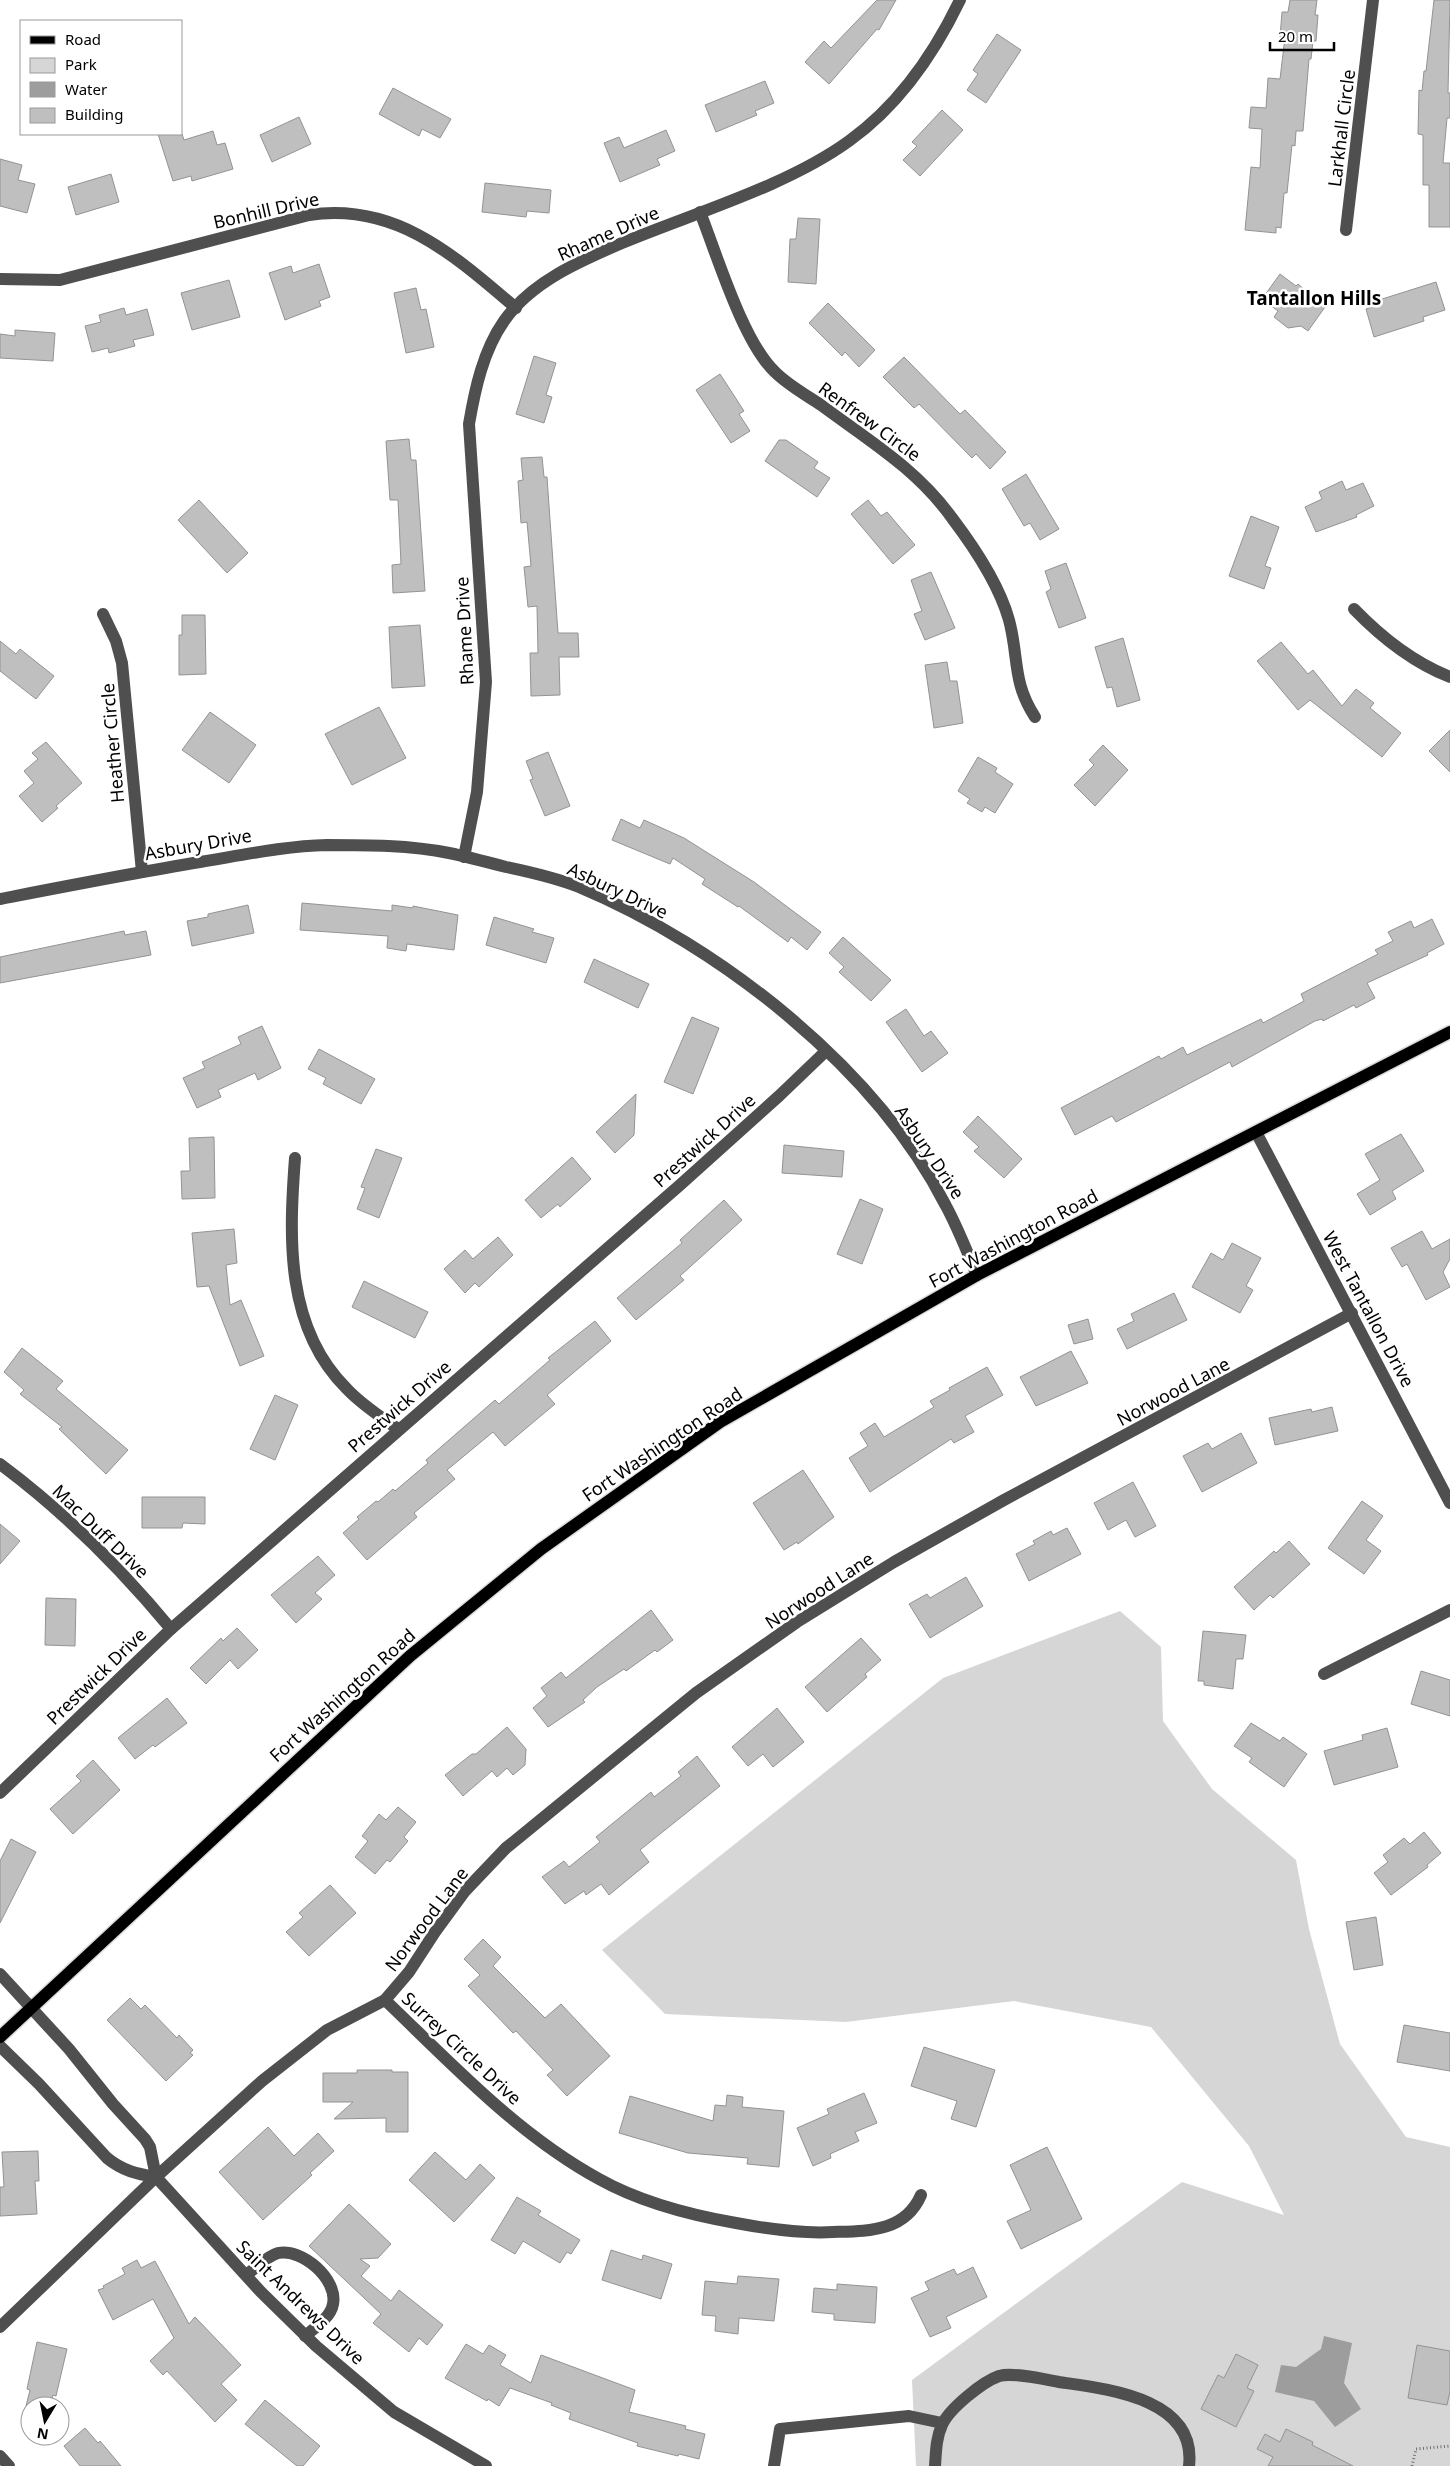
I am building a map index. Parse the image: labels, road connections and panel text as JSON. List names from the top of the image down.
{
  "streets": {
    "main road": ["Fort Washington Road"],
    "street": [
      "Larkhall Circle",
      "Bonhill Drive",
      "Rhame Drive",
      "Renfrew Circle",
      "Heather Circle",
      "Asbury Drive",
      "Prestwick Drive",
      "West Tantallon Drive",
      "Norwood Lane",
      "Mac Duff Drive",
      "Surrey Circle Drive",
      "Saint Andrews Drive"
    ]
  },
  "crossings": [
    ["Bonhill Drive", "Rhame Drive"],
    ["Rhame Drive", "Renfrew Circle"],
    ["Rhame Drive", "Asbury Drive"],
    ["Heather Circle", "Asbury Drive"],
    ["Asbury Drive", "Prestwick Drive"],
    ["Asbury Drive", "Fort Washington Road"],
    ["Prestwick Drive", "Mac Duff Drive"],
    ["Fort Washington Road", "West Tantallon Drive"],
    ["West Tantallon Drive", "Norwood Lane"],
    ["Norwood Lane", "Surrey Circle Drive"],
    ["Surrey Circle Drive", "Saint Andrews Drive"]
  ],
  "districts": ["Tantallon Hills"],
  "legend": [
    "Road",
    "Park",
    "Water",
    "Building"
  ],
  "scale_bar": "20 m",
  "north": "bottom"
}
